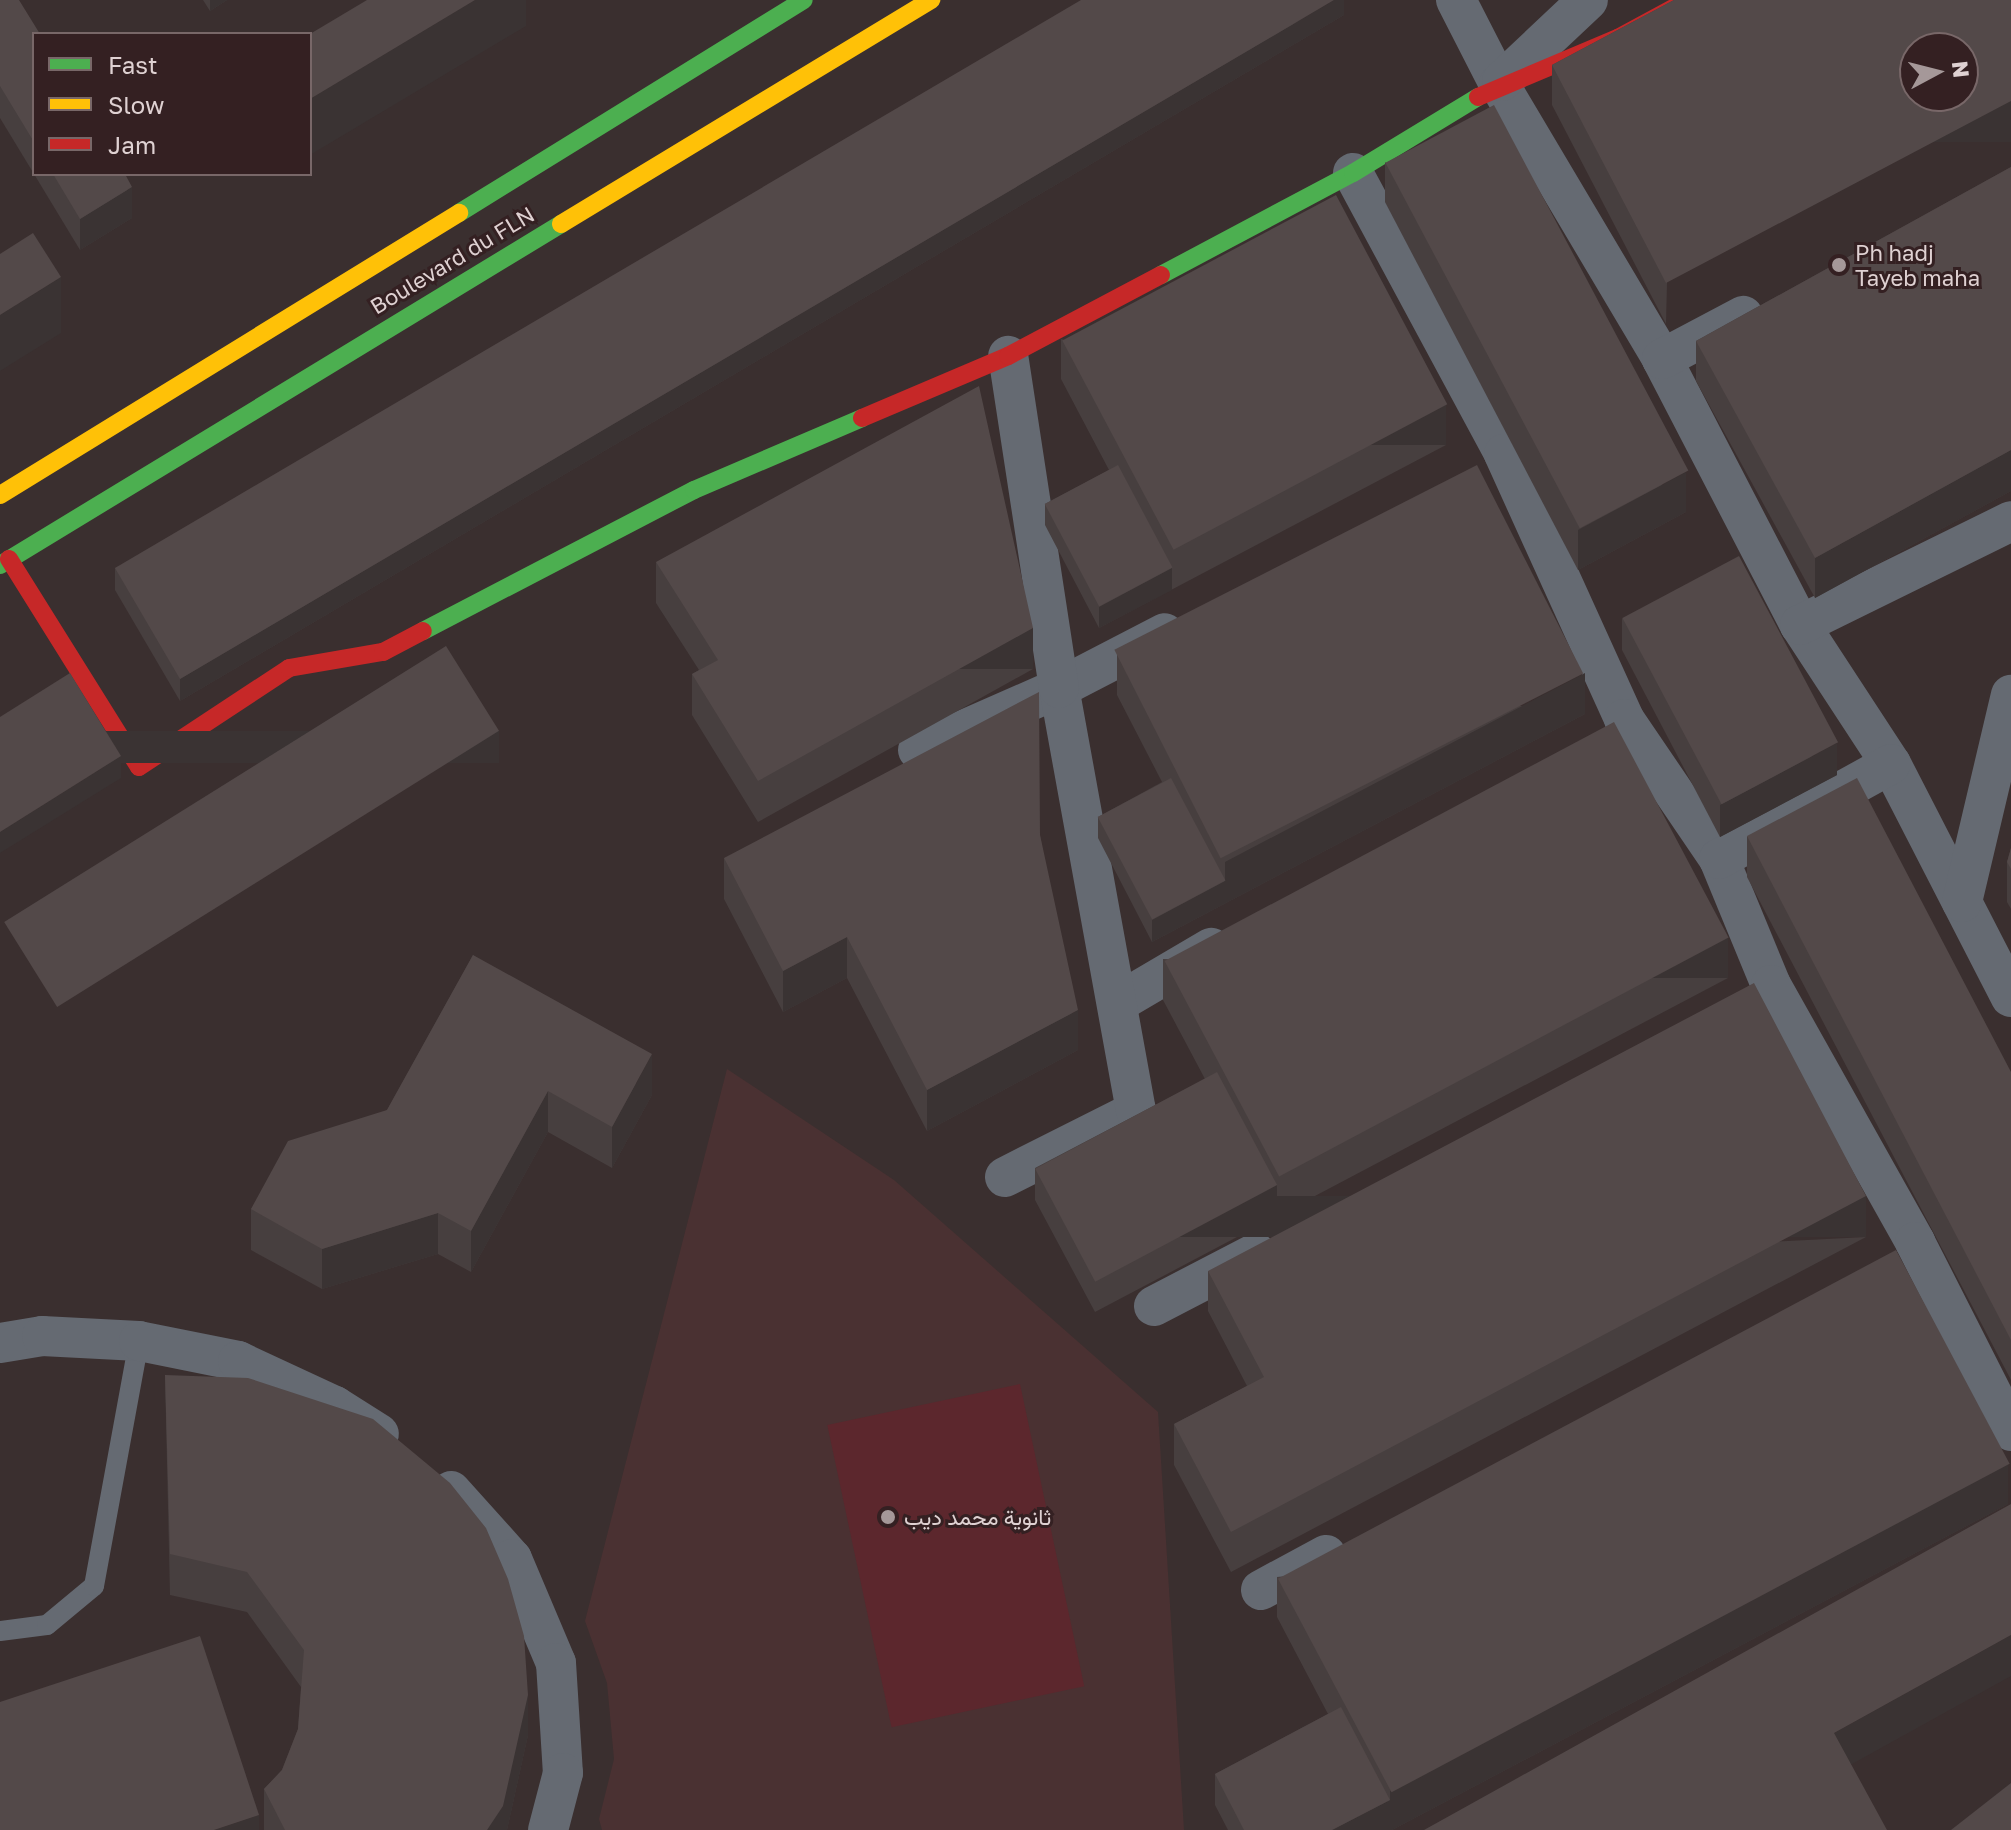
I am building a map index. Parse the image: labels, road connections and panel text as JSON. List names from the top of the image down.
{
  "streets": {
    "main road": ["Boulevard du FLN"]
  },
  "places": ["Ph hadj Tayeb maha", "ثانوية محمد ديب"],
  "legend": ["Fast", "Slow", "Jam"],
  "north": "right"
}
